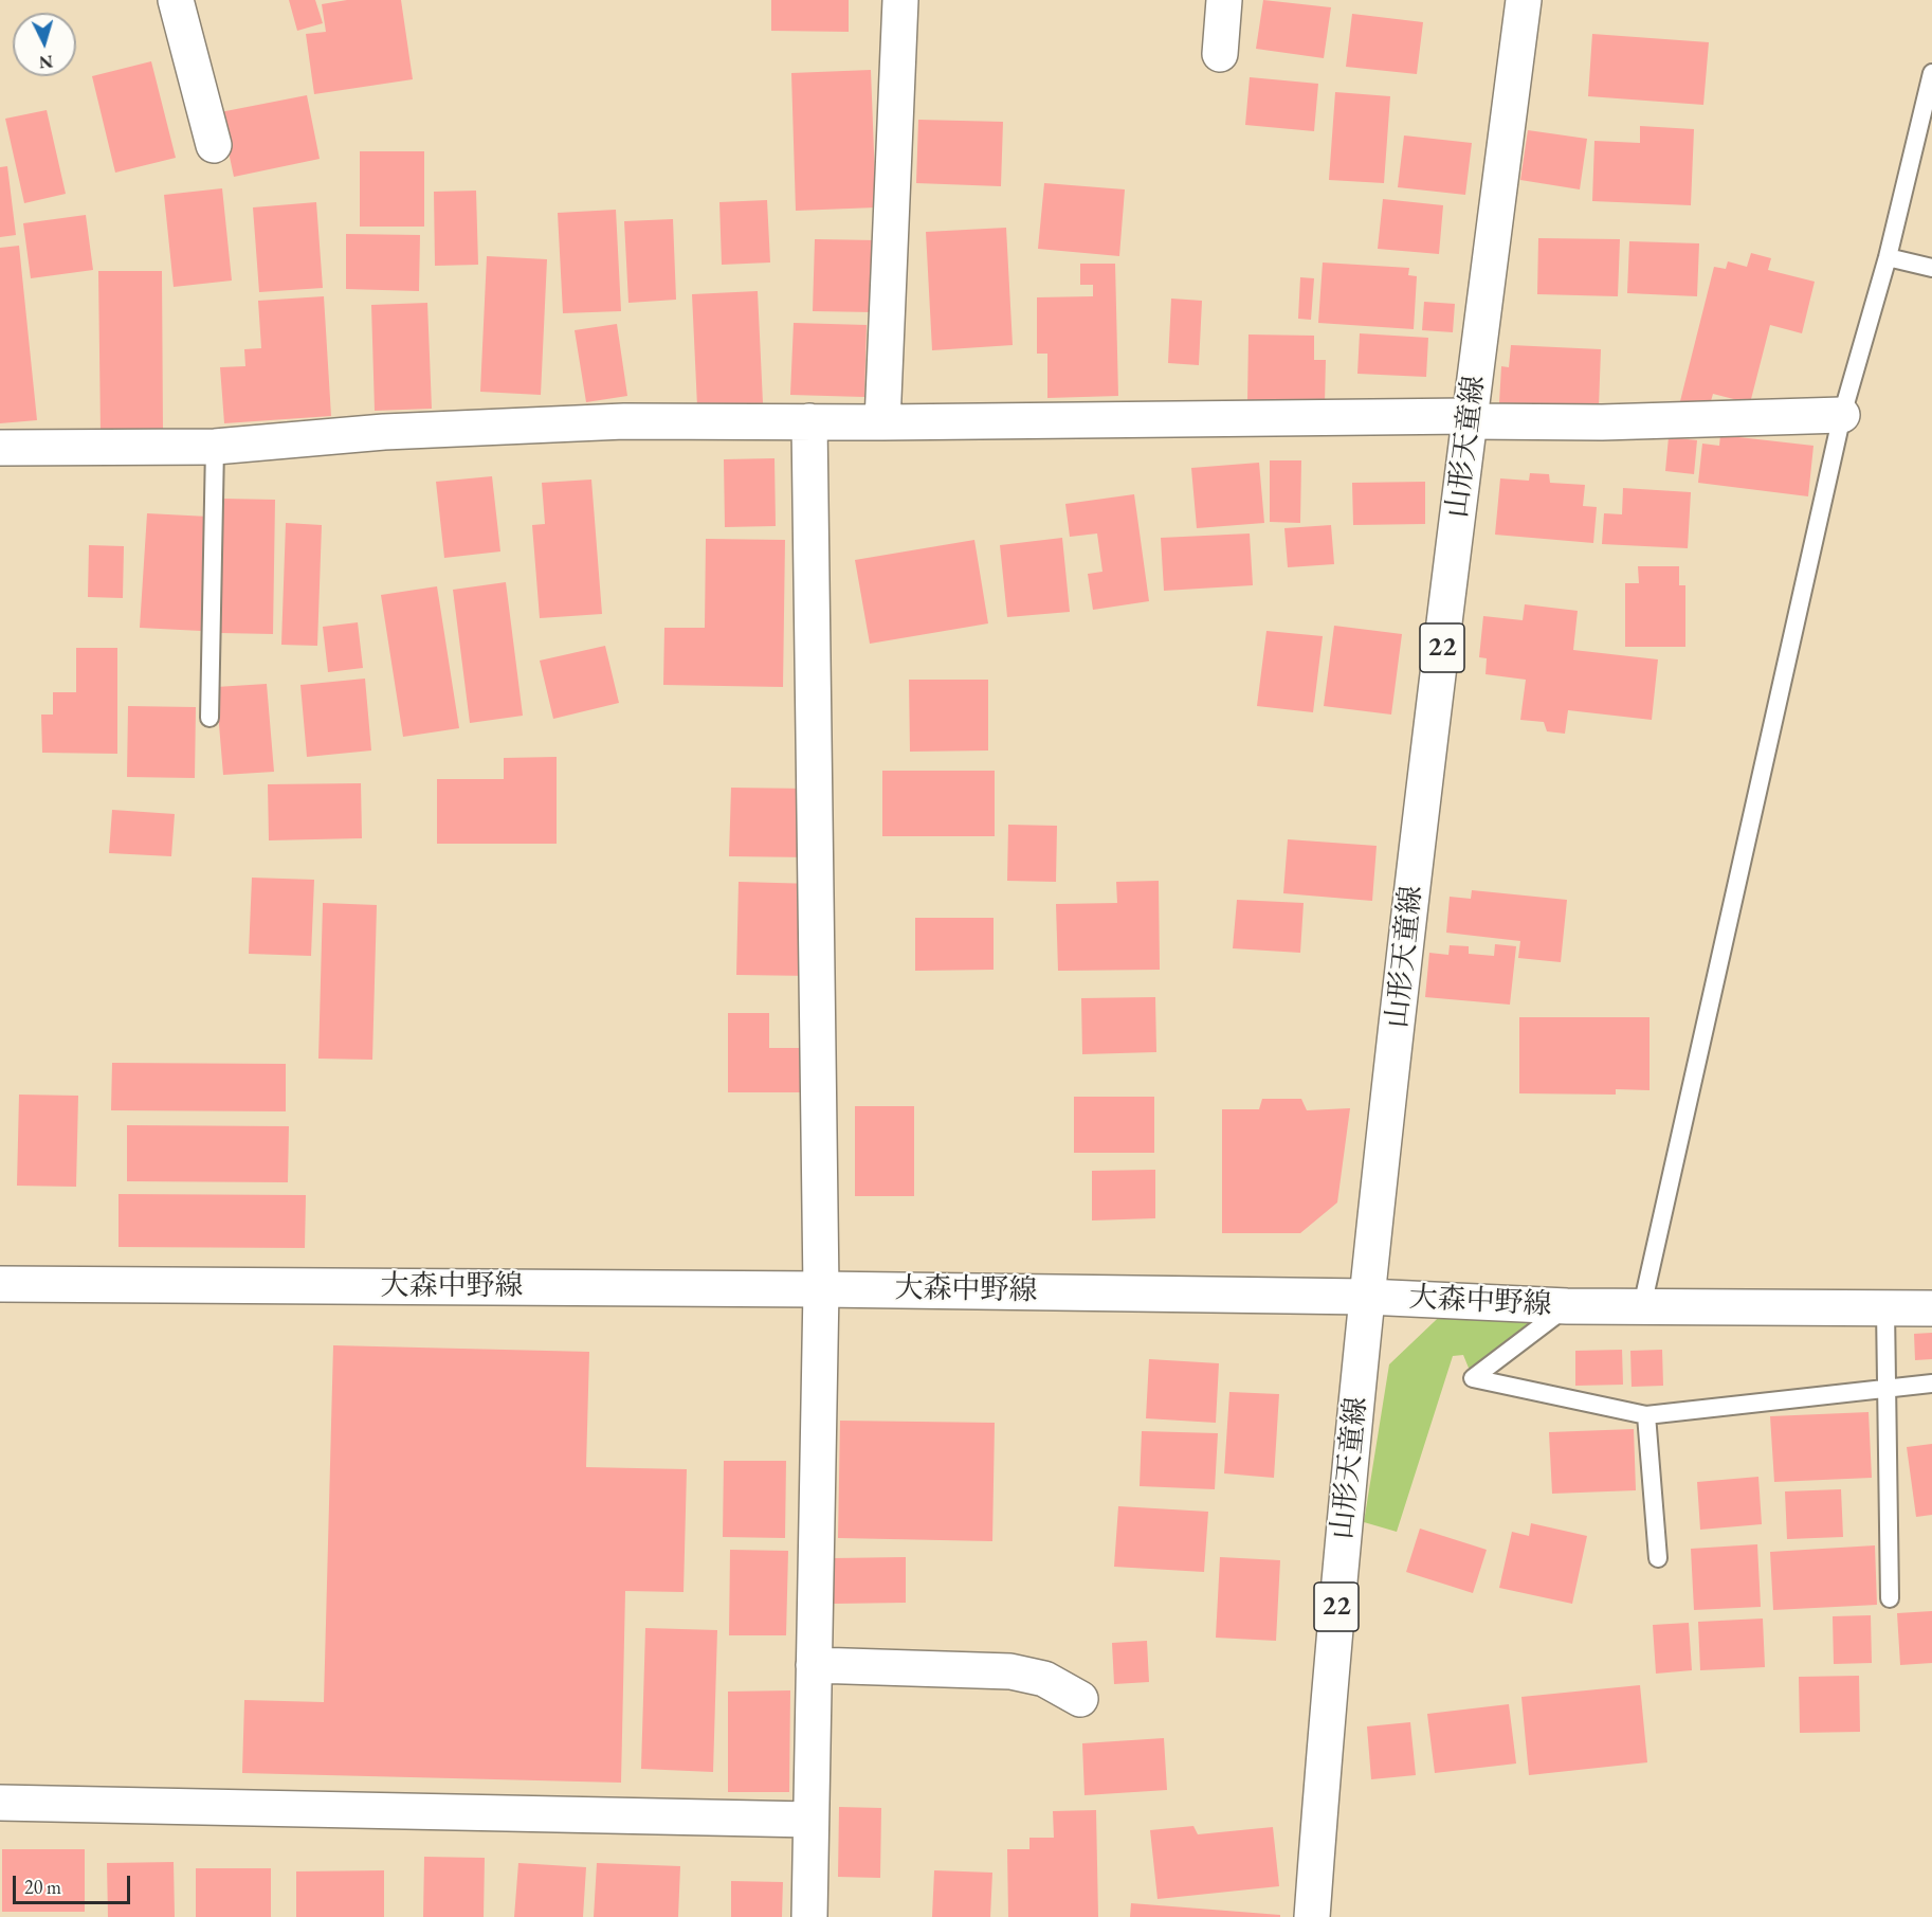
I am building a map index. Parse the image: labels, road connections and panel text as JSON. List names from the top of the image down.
{
  "streets": {
    "street": ["山形天童線", "22", "大森中野線"]
  },
  "crossings": [
    ["山形天童線", "大森中野線"]
  ],
  "scale_bar": "20 m",
  "north": "bottom"
}
